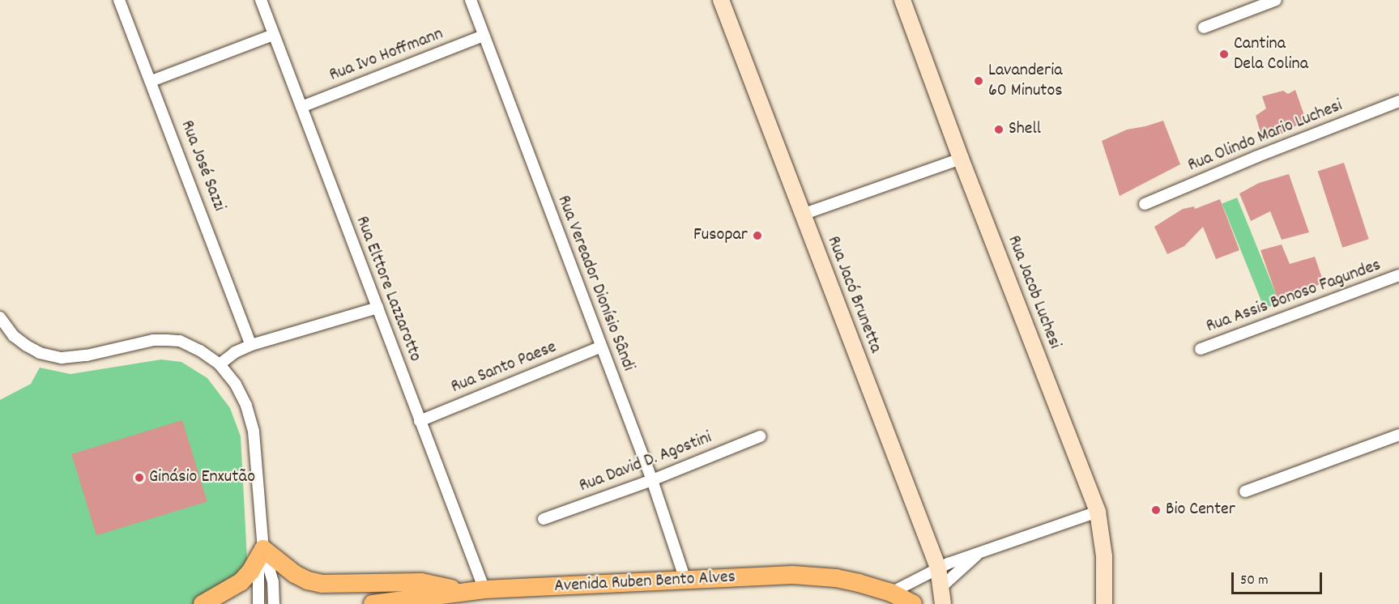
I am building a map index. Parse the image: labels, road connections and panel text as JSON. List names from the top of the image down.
{
  "streets": {
    "main road": ["Avenida Ruben Bento Alves"],
    "street": [
      "Rua Ivo Hoffmann",
      "Rua Olindo Mario Luchesi",
      "Rua José Sazzi",
      "Rua Vereador Dionísio Sândi",
      "Rua Elttore Lazzarotto",
      "Rua Jacob Luchesi",
      "Rua Jacó Brunetta",
      "Rua Assis Bonoso Fagundes",
      "Rua Santo Paese",
      "Rua David D. Agostini"
    ]
  },
  "crossings": [
    ["Rua Ivo Hoffmann", "Rua Vereador Dionísio Sândi"],
    ["Rua Ivo Hoffmann", "Rua Elttore Lazzarotto"],
    ["Rua Vereador Dionísio Sândi", "Rua Santo Paese"],
    ["Rua Vereador Dionísio Sândi", "Rua David D. Agostini"],
    ["Rua Vereador Dionísio Sândi", "Avenida Ruben Bento Alves"],
    ["Rua Elttore Lazzarotto", "Rua Santo Paese"],
    ["Rua Elttore Lazzarotto", "Avenida Ruben Bento Alves"]
  ],
  "places": [
    "Cantina Dela Colina",
    "Lavanderia 60 Minutos",
    "Shell",
    "Fusopar",
    "Ginásio Enxutão",
    "Bio Center"
  ],
  "scale_bar": "50 m"
}
